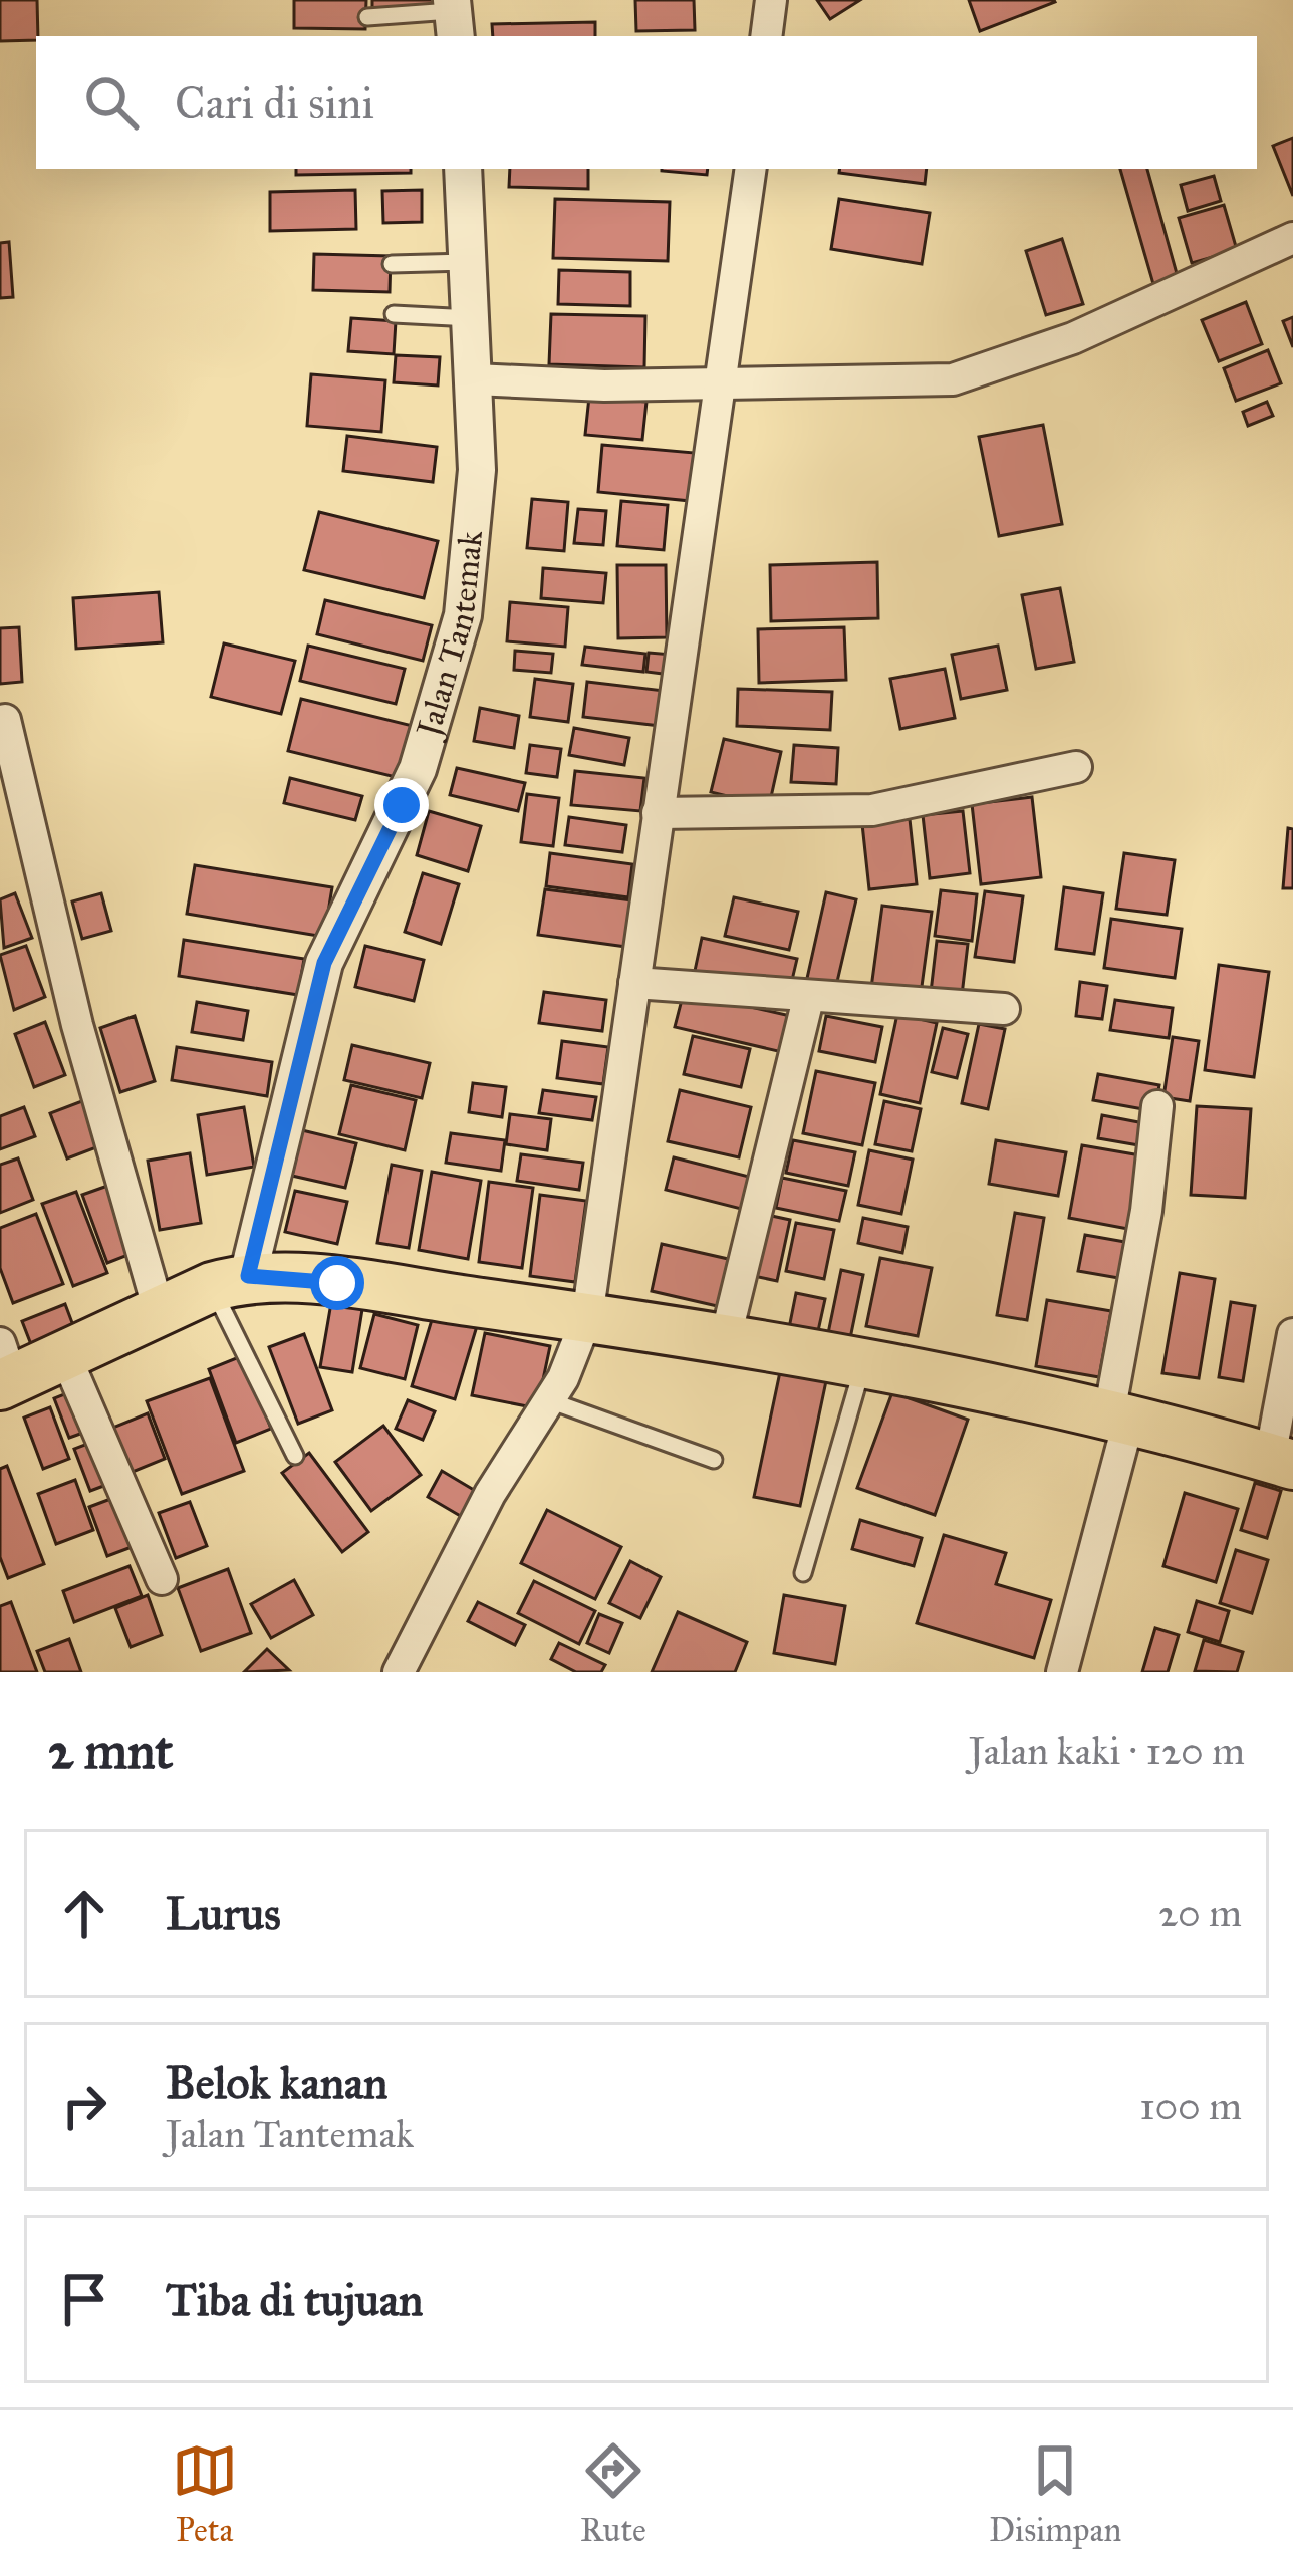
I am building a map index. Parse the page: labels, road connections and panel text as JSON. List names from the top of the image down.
{
  "streets": {
    "street": ["Jalan Tantemak"]
  },
  "page": {
    "search": "Cari di sini",
    "heading": ["2 mnt", "Jalan kaki · 120 m"],
    "list": [
      ["Lurus", "20 m"],
      ["Belok kanan", "Jalan Tantemak", "100 m"],
      "Tiba di tujuan"
    ],
    "nav": ["Peta", "Rute", "Disimpan"]
  }
}
